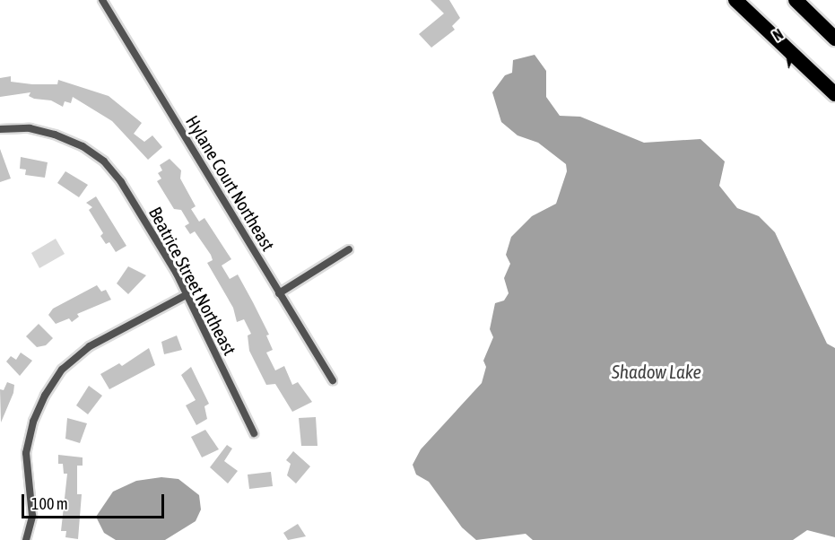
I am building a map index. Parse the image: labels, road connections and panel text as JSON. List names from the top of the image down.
{
  "streets": {
    "street": ["Hylane Court Northeast", "Beatrice Street Northeast"]
  },
  "water": ["Shadow Lake"],
  "scale_bar": "100 m",
  "north": "top left"
}
